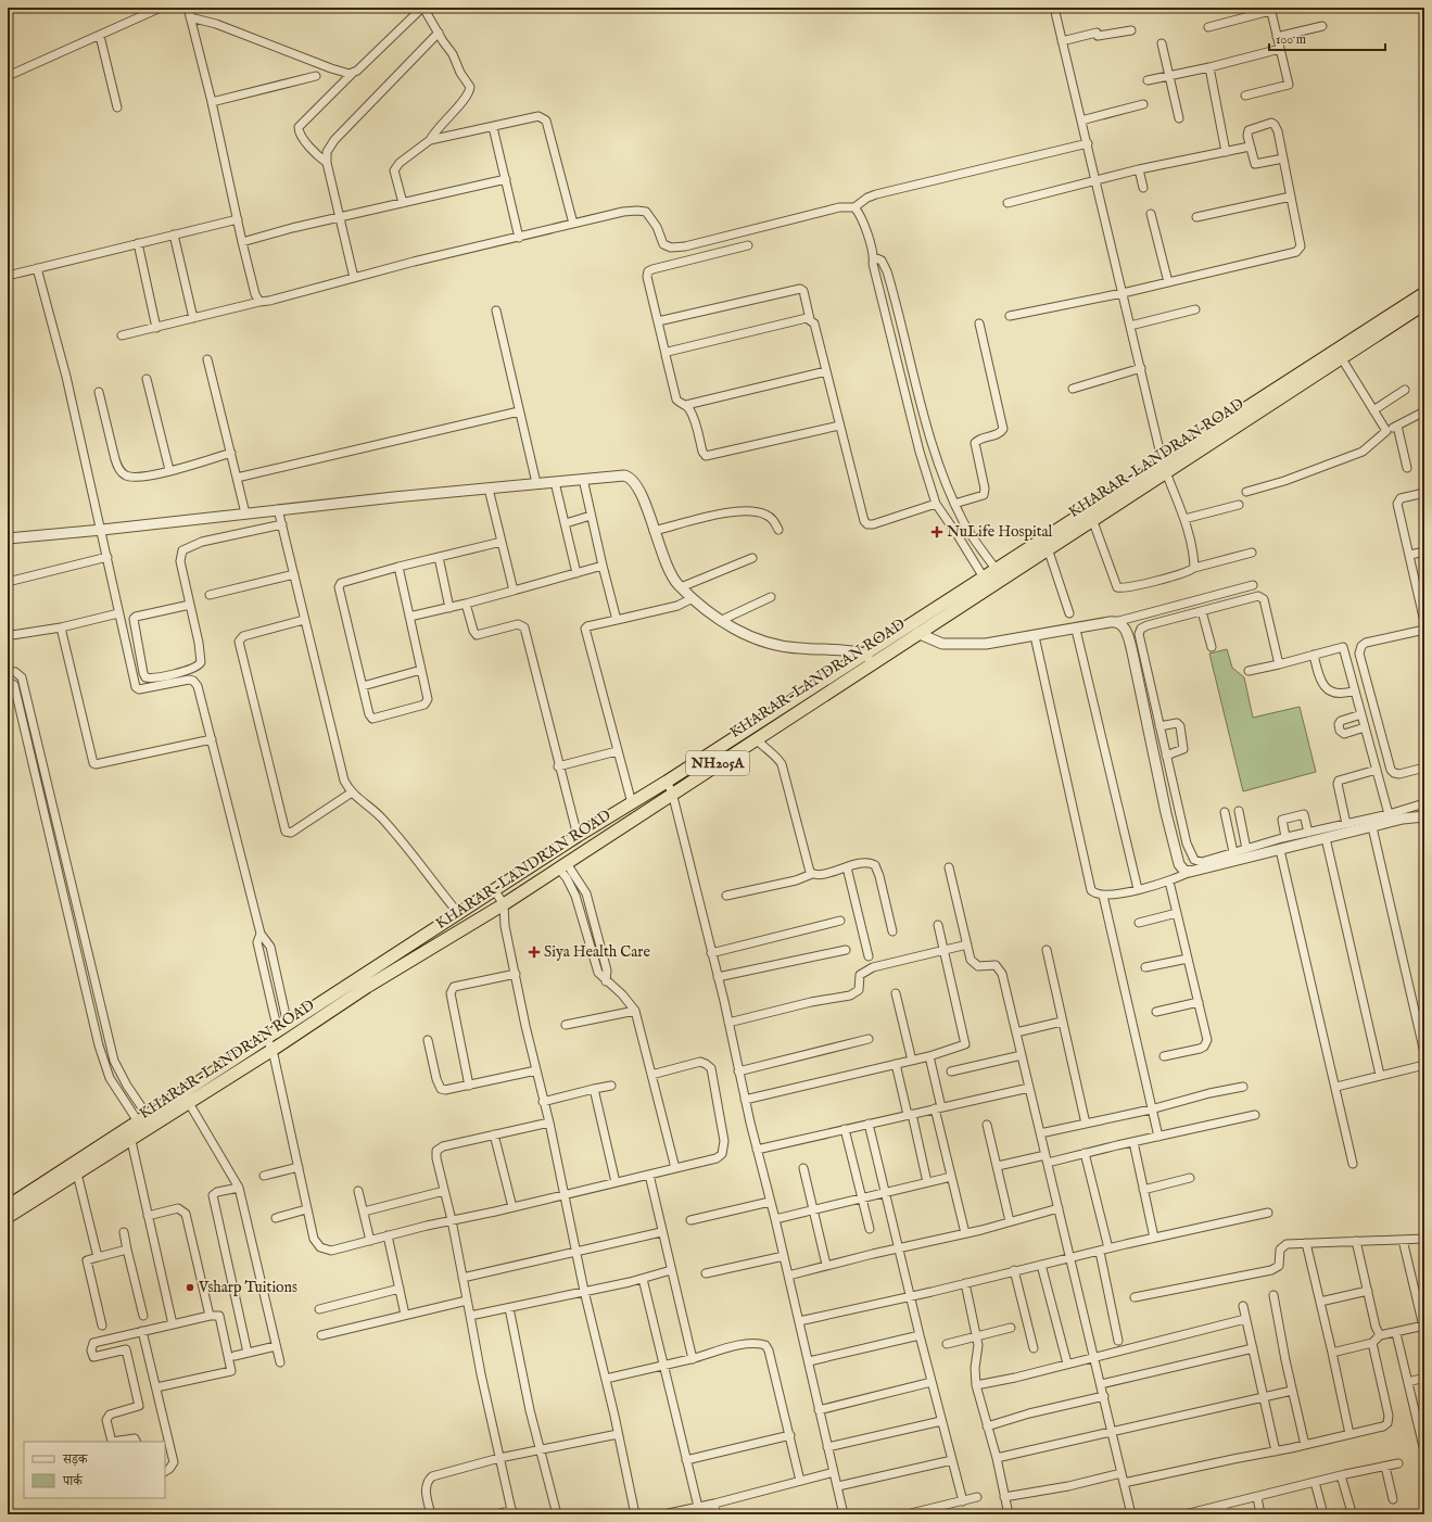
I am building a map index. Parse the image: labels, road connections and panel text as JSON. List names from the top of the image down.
{
  "streets": {
    "highway": ["KHARAR-LANDRAN ROAD", "NH205A"]
  },
  "crossings": [
    ["KHARAR-LANDRAN ROAD", "NH205A"]
  ],
  "places": {
    "health": ["NuLife Hospital", "Siya Health Care"],
    "other": ["Vsharp Tuitions"]
  },
  "legend": ["सड़क", "पार्क"],
  "scale_bar": "100 m"
}
